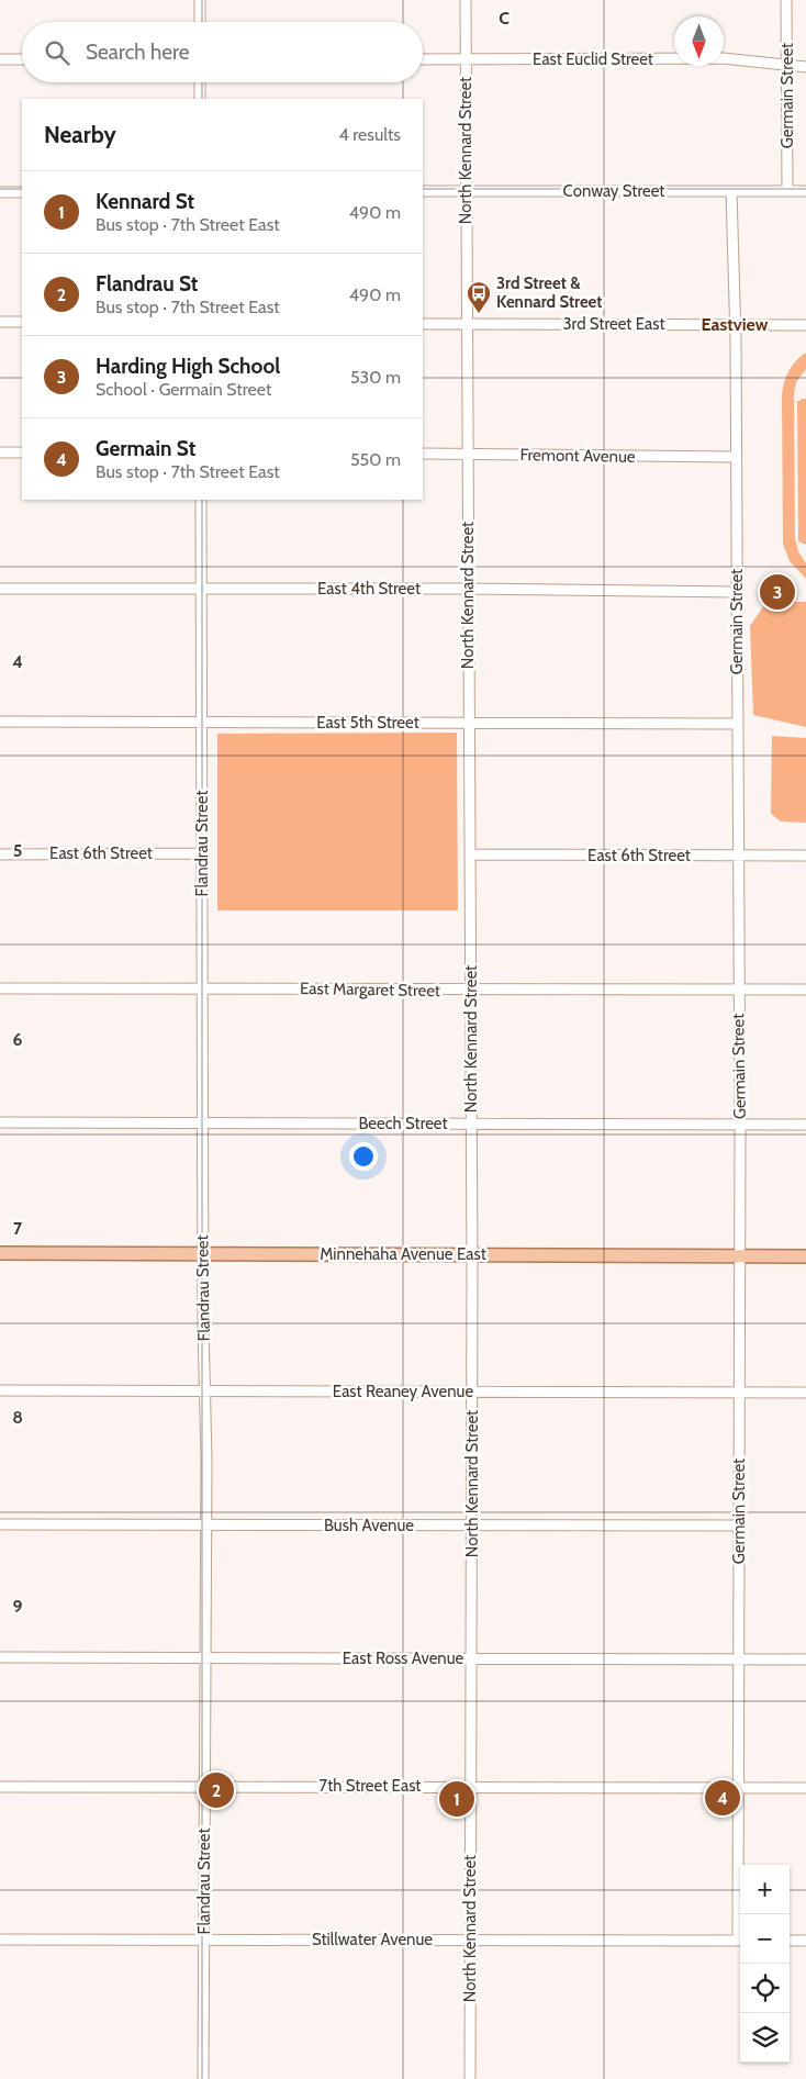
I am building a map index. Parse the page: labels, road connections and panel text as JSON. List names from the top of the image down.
{
  "streets": {
    "main road": ["Minnehaha Avenue East"],
    "street": [
      "East Euclid Street",
      "Germain Street",
      "North Kennard Street",
      "Conway Street",
      "3rd Street East",
      "Fremont Avenue",
      "East 4th Street",
      "East 5th Street",
      "Flandrau Street",
      "East 6th Street",
      "East Margaret Street",
      "Beech Street",
      "East Reaney Avenue",
      "Bush Avenue",
      "East Ross Avenue",
      "7th Street East",
      "Stillwater Avenue"
    ]
  },
  "crossings": [
    ["East Euclid Street", "Germain Street"],
    ["East Euclid Street", "North Kennard Street"],
    ["Germain Street", "Conway Street"],
    ["Germain Street", "3rd Street East"],
    ["Germain Street", "Fremont Avenue"],
    ["Germain Street", "East 4th Street"],
    ["Germain Street", "East 5th Street"],
    ["Germain Street", "East 6th Street"],
    ["Germain Street", "East Margaret Street"],
    ["Germain Street", "Beech Street"],
    ["Germain Street", "Minnehaha Avenue East"],
    ["Germain Street", "East Reaney Avenue"],
    ["Germain Street", "Bush Avenue"],
    ["Germain Street", "East Ross Avenue"],
    ["Germain Street", "7th Street East"],
    ["North Kennard Street", "Conway Street"],
    ["North Kennard Street", "3rd Street East"],
    ["North Kennard Street", "Fremont Avenue"],
    ["North Kennard Street", "East 4th Street"],
    ["North Kennard Street", "East 5th Street"],
    ["North Kennard Street", "East 6th Street"],
    ["North Kennard Street", "East Margaret Street"],
    ["North Kennard Street", "Beech Street"],
    ["North Kennard Street", "Minnehaha Avenue East"],
    ["North Kennard Street", "East Reaney Avenue"],
    ["North Kennard Street", "Bush Avenue"],
    ["North Kennard Street", "East Ross Avenue"],
    ["North Kennard Street", "7th Street East"],
    ["North Kennard Street", "Stillwater Avenue"],
    ["East 4th Street", "Flandrau Street"],
    ["East 5th Street", "Flandrau Street"],
    ["Flandrau Street", "East 6th Street"],
    ["Flandrau Street", "East Margaret Street"],
    ["Flandrau Street", "Beech Street"],
    ["Flandrau Street", "Minnehaha Avenue East"],
    ["Flandrau Street", "East Reaney Avenue"],
    ["Flandrau Street", "Bush Avenue"],
    ["Flandrau Street", "East Ross Avenue"],
    ["Flandrau Street", "7th Street East"],
    ["Flandrau Street", "Stillwater Avenue"]
  ],
  "districts": ["Eastview"],
  "places": {
    "bus stop": ["3rd Street & Kennard Street"]
  },
  "north": "bottom",
  "page": {
    "search": "Search here",
    "heading": ["Nearby", "4 results"],
    "list": [
      {
        "mark": "1",
        "name": "Kennard St",
        "note": "Bus stop · 7th Street East",
        "value": "490 m"
      },
      {
        "mark": "2",
        "name": "Flandrau St",
        "note": "Bus stop · 7th Street East",
        "value": "490 m"
      },
      {
        "mark": "3",
        "name": "Harding High School",
        "note": "School · Germain Street",
        "value": "530 m"
      },
      {
        "mark": "4",
        "name": "Germain St",
        "note": "Bus stop · 7th Street East",
        "value": "550 m"
      }
    ],
    "pins": [
      "3",
      "2",
      "4",
      "1"
    ],
    "map_buttons": ["+", "−"]
  },
  "grid": {
    "columns": ["C"],
    "rows": [
      "4",
      "5",
      "6",
      "7",
      "8",
      "9"
    ]
  }
}
